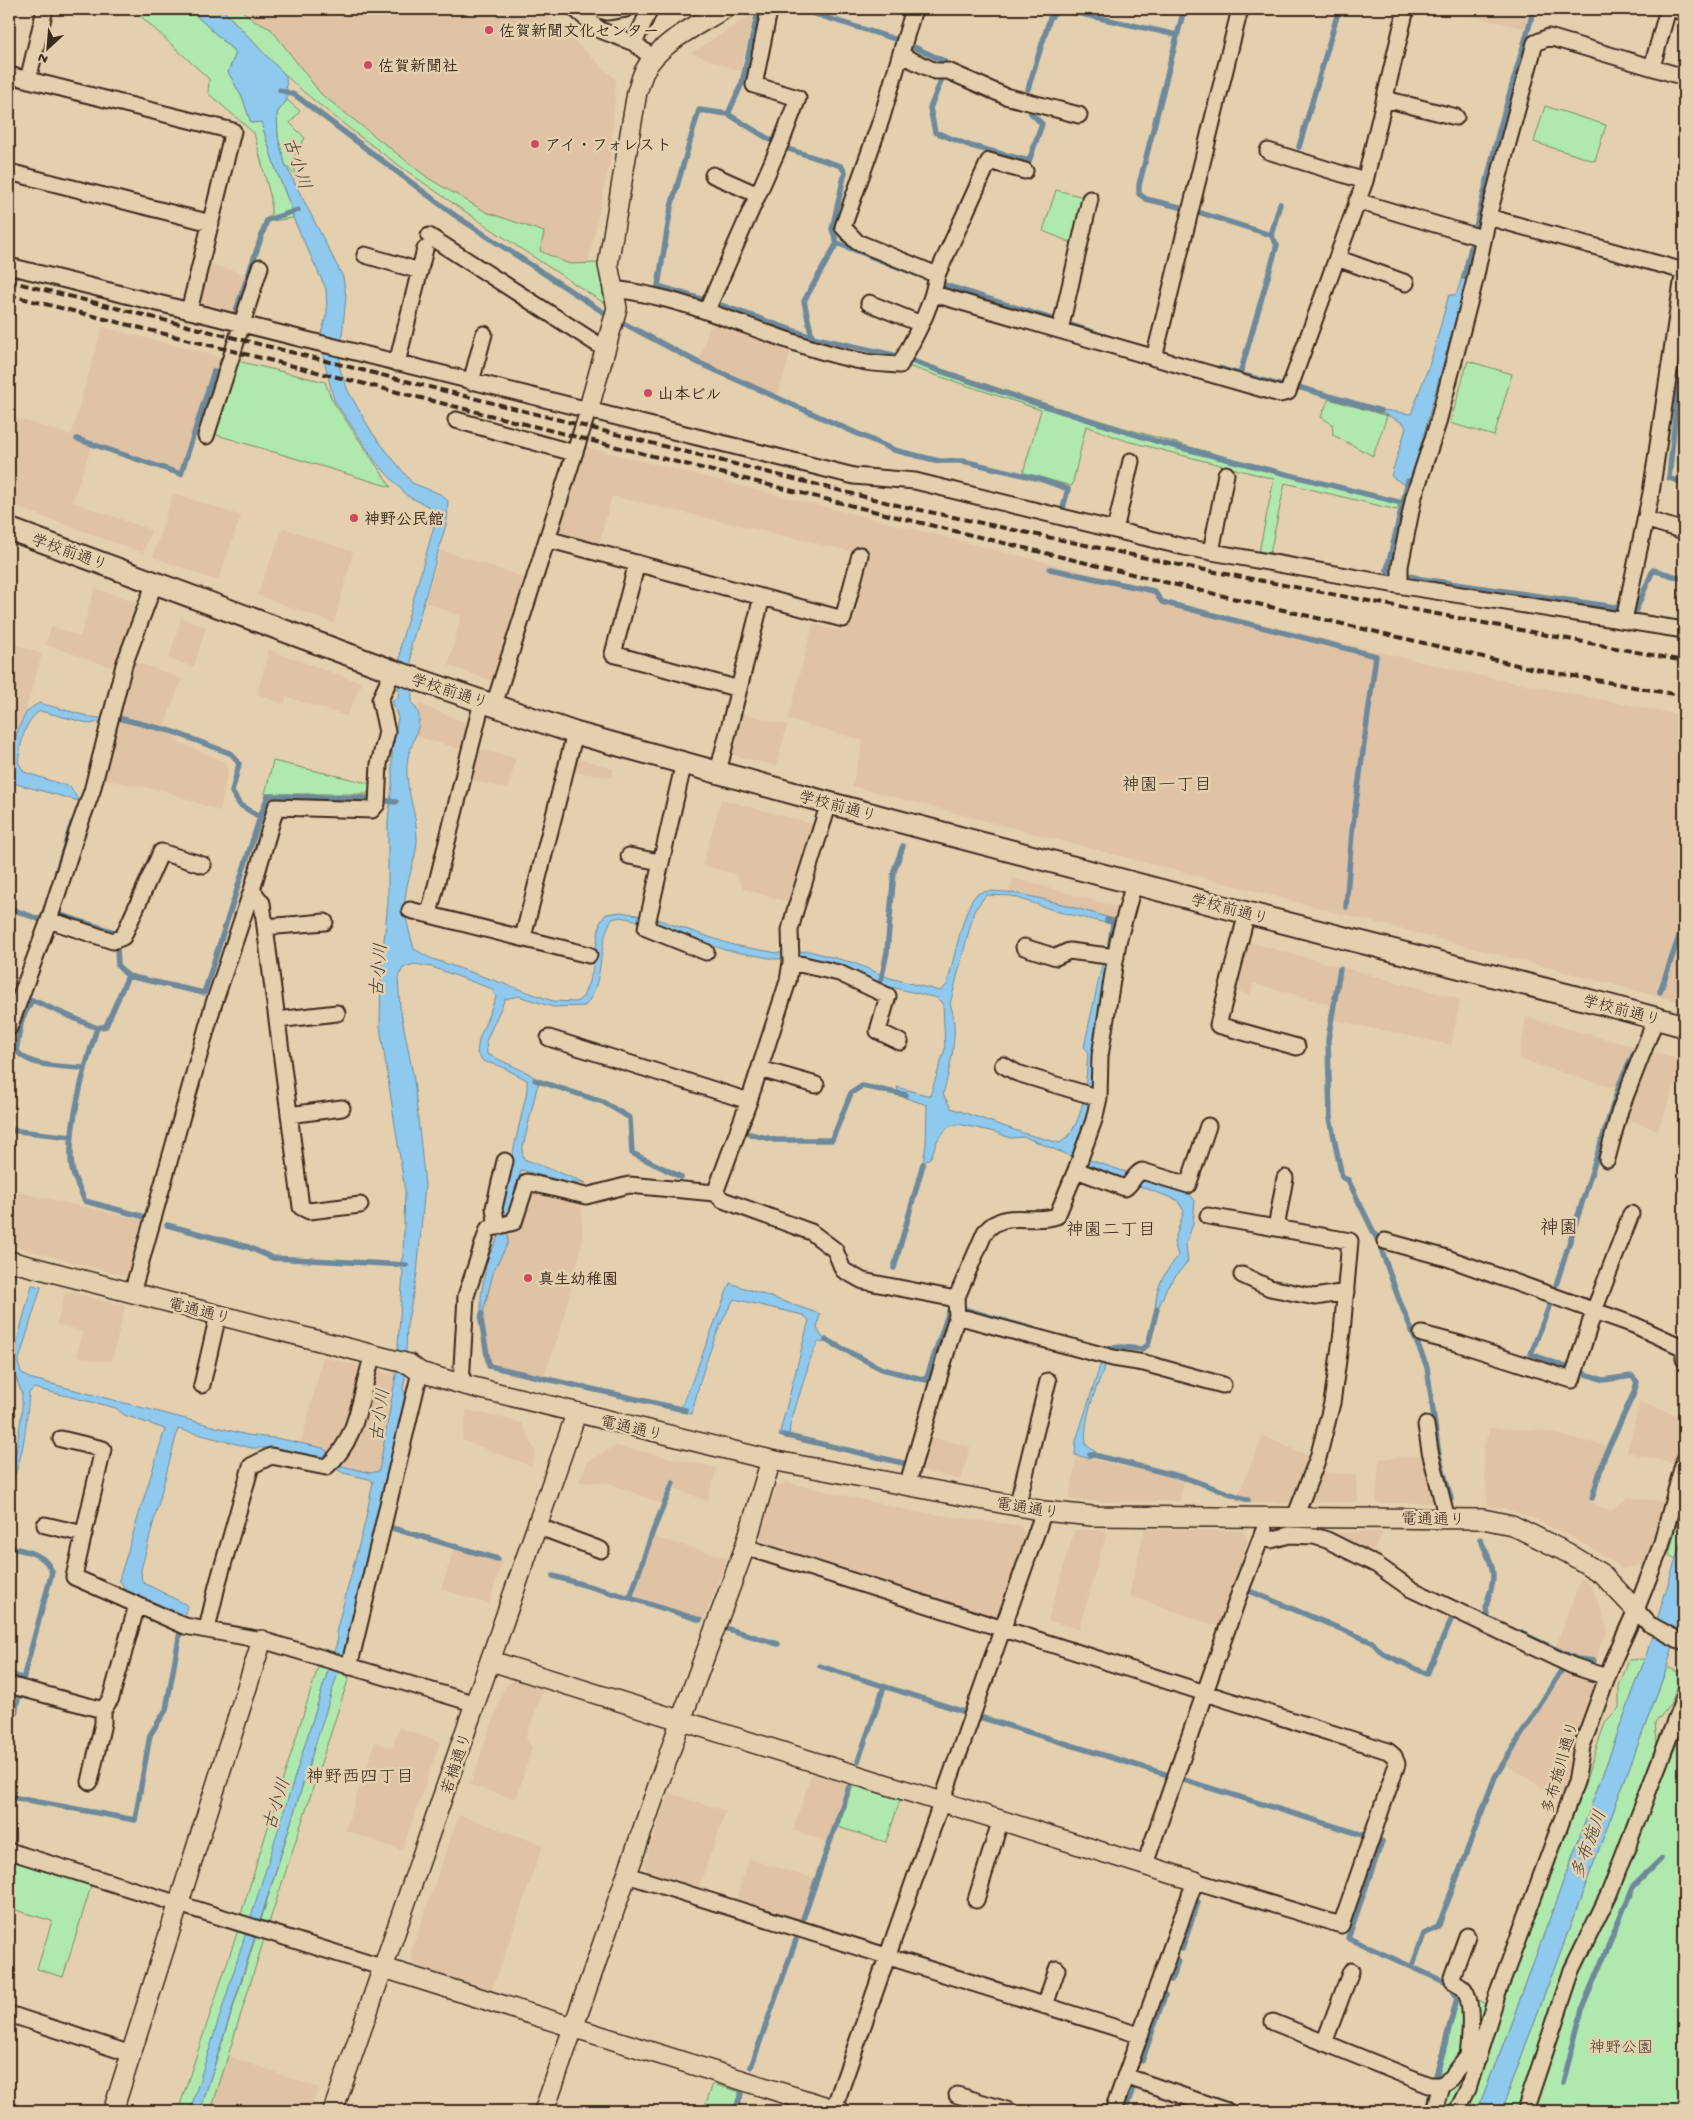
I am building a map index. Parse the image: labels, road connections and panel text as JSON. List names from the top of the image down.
{
  "streets": {
    "main road": ["学校前通り"],
    "street": ["電通通り", "若楠通り", "多布施川通り"]
  },
  "crossings": [
    ["電通通り", "若楠通り"],
    ["電通通り", "多布施川通り"]
  ],
  "districts": [
    "神園一丁目",
    "神園",
    "神園二丁目",
    "神野西四丁目"
  ],
  "water": ["古小川", "多布施川"],
  "parks": ["神野公園"],
  "places": [
    "佐賀新聞文化センター",
    "佐賀新聞社",
    "アイ・フォレスト",
    "山本ビル",
    "神野公民館",
    "真生幼稚園"
  ],
  "north": "bottom left"
}
